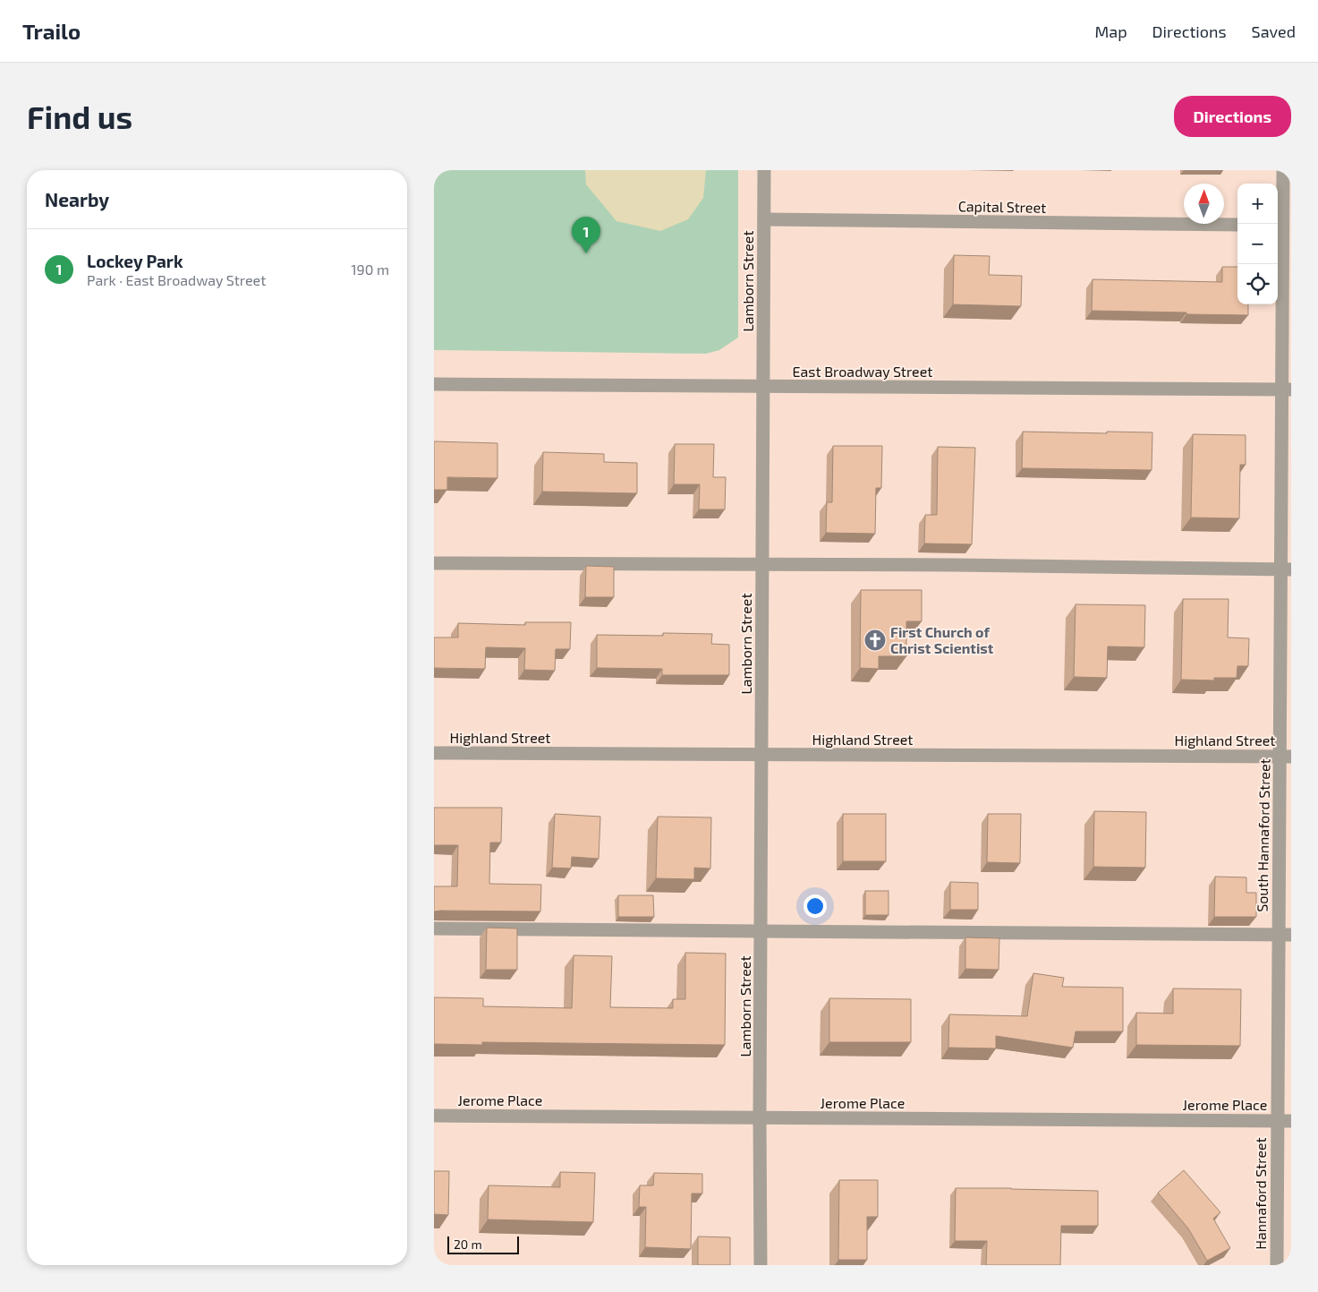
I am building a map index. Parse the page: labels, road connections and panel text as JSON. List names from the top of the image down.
{
  "streets": {
    "street": [
      "Capital Street",
      "Lamborn Street",
      "East Broadway Street",
      "Highland Street",
      "South Hannaford Street",
      "Jerome Place",
      "Hannaford Street"
    ]
  },
  "crossings": [
    ["Capital Street", "Lamborn Street"],
    ["Lamborn Street", "East Broadway Street"],
    ["Lamborn Street", "Highland Street"],
    ["Lamborn Street", "Jerome Place"],
    ["East Broadway Street", "South Hannaford Street"],
    ["Highland Street", "South Hannaford Street"],
    ["South Hannaford Street", "Jerome Place"],
    ["South Hannaford Street", "Hannaford Street"],
    ["Jerome Place", "Hannaford Street"]
  ],
  "places": {
    "church": ["First Church of Christ Scientist"]
  },
  "scale_bar": "20 m",
  "north": "top",
  "page": {
    "header": "Trailo",
    "nav": ["Map", "Directions", "Saved"],
    "buttons": "Directions",
    "title": "Find us",
    "heading": "Nearby",
    "map_buttons": ["+", "−"],
    "pins": "1",
    "list": [
      {
        "mark": "1",
        "name": "Lockey Park",
        "note": "Park · East Broadway Street",
        "value": "190 m"
      }
    ],
    "scale": "20 m"
  }
}
